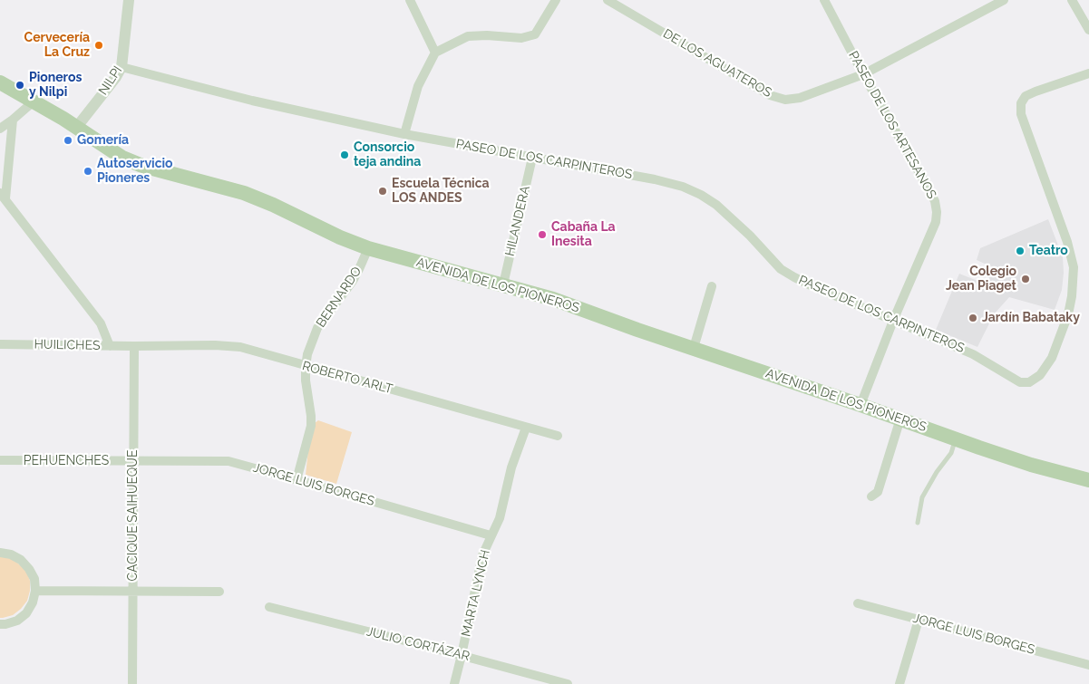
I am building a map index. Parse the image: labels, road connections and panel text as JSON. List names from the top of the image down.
{
  "streets": {
    "main road": ["AVENIDA DE LOS PIONEROS"],
    "street": [
      "DE LOS AGUATEROS",
      "NILPI",
      "PASEO DE LOS ARTESANOS",
      "PASEO DE LOS CARPINTEROS",
      "HILANDERA",
      "BERNARDO",
      "HUILICHES",
      "ROBERTO ARLT",
      "PEHUENCHES",
      "JORGE LUIS BORGES",
      "CACIQUE SAIHUEQUE",
      "MARTA LYNCH",
      "JULIO CORTÁZAR"
    ]
  },
  "crossings": [
    ["DE LOS AGUATEROS", "PASEO DE LOS ARTESANOS"],
    ["NILPI", "PASEO DE LOS CARPINTEROS"],
    ["NILPI", "AVENIDA DE LOS PIONEROS"],
    ["PASEO DE LOS ARTESANOS", "PASEO DE LOS CARPINTEROS"],
    ["PASEO DE LOS ARTESANOS", "AVENIDA DE LOS PIONEROS"],
    ["PASEO DE LOS CARPINTEROS", "HILANDERA"],
    ["HILANDERA", "AVENIDA DE LOS PIONEROS"],
    ["AVENIDA DE LOS PIONEROS", "BERNARDO"],
    ["BERNARDO", "ROBERTO ARLT"],
    ["BERNARDO", "JORGE LUIS BORGES"],
    ["HUILICHES", "ROBERTO ARLT"],
    ["HUILICHES", "CACIQUE SAIHUEQUE"],
    ["ROBERTO ARLT", "CACIQUE SAIHUEQUE"],
    ["ROBERTO ARLT", "MARTA LYNCH"],
    ["PEHUENCHES", "JORGE LUIS BORGES"],
    ["PEHUENCHES", "CACIQUE SAIHUEQUE"],
    ["JORGE LUIS BORGES", "CACIQUE SAIHUEQUE"],
    ["JORGE LUIS BORGES", "MARTA LYNCH"],
    ["MARTA LYNCH", "JULIO CORTÁZAR"]
  ],
  "places": [
    "Cervecería La Cruz",
    "Pioneros y Nilpi",
    "Gomería",
    "Consorcio teja andina",
    "Autoservicio Pioneres",
    "Escuela Técnica LOS ANDES",
    "Cabaña La Inesita",
    "Teatro",
    "Colegio Jean Piaget",
    "Jardín Babataky"
  ]
}
